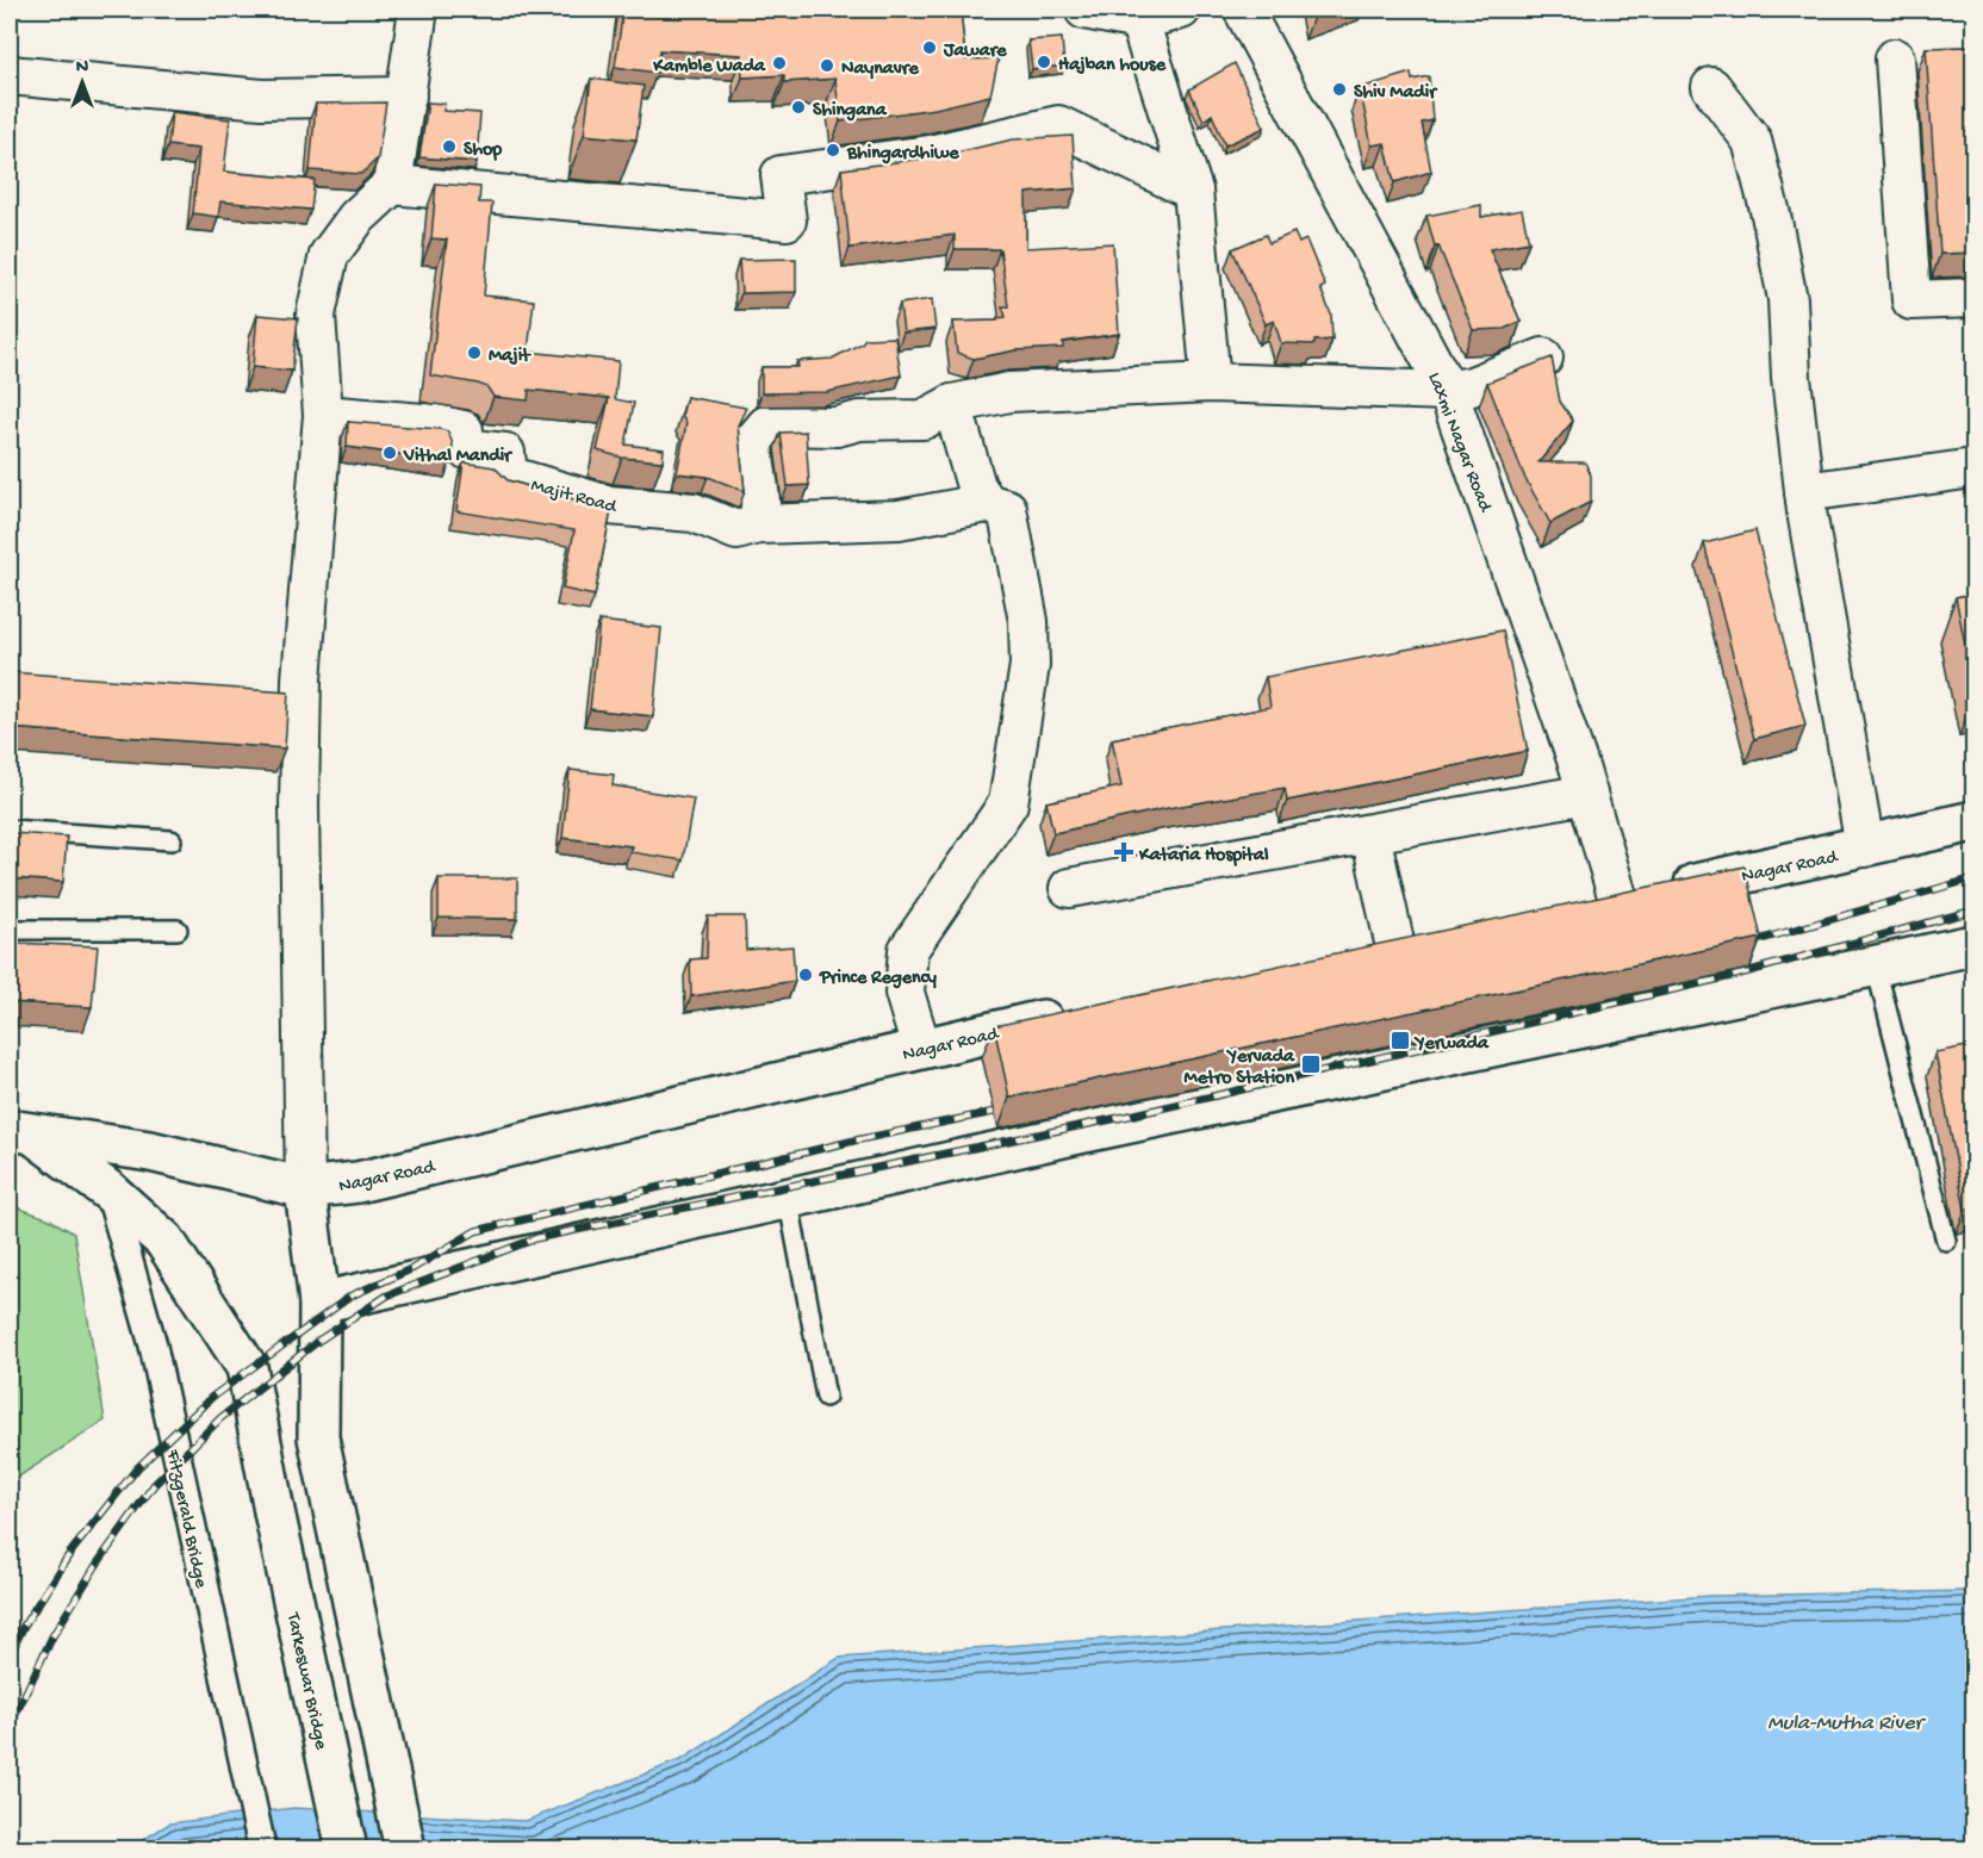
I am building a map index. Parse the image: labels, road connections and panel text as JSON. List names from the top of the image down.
{
  "streets": {
    "highway": ["Nagar Road", "Tarkeswar Bridge"],
    "street": ["Laxmi Nagar Road", "Majit Road", "Fitzgerald Bridge"]
  },
  "crossings": [
    ["Laxmi Nagar Road", "Nagar Road"],
    ["Fitzgerald Bridge", "Tarkeswar Bridge"]
  ],
  "water": ["Mula-Mutha River"],
  "places": {
    "other": [
      "Jaware",
      "Hajban house",
      "Kamble Wada",
      "Naynavre",
      "Shiv Madir",
      "Shingana",
      "Shop",
      "Bhingardhiwe",
      "Majit",
      "Vithal Mandir",
      "Prince Regency"
    ],
    "health": ["Kataria Hospital"],
    "transit": ["Yerwada", "Yervada Metro Station"]
  },
  "north": "top"
}
